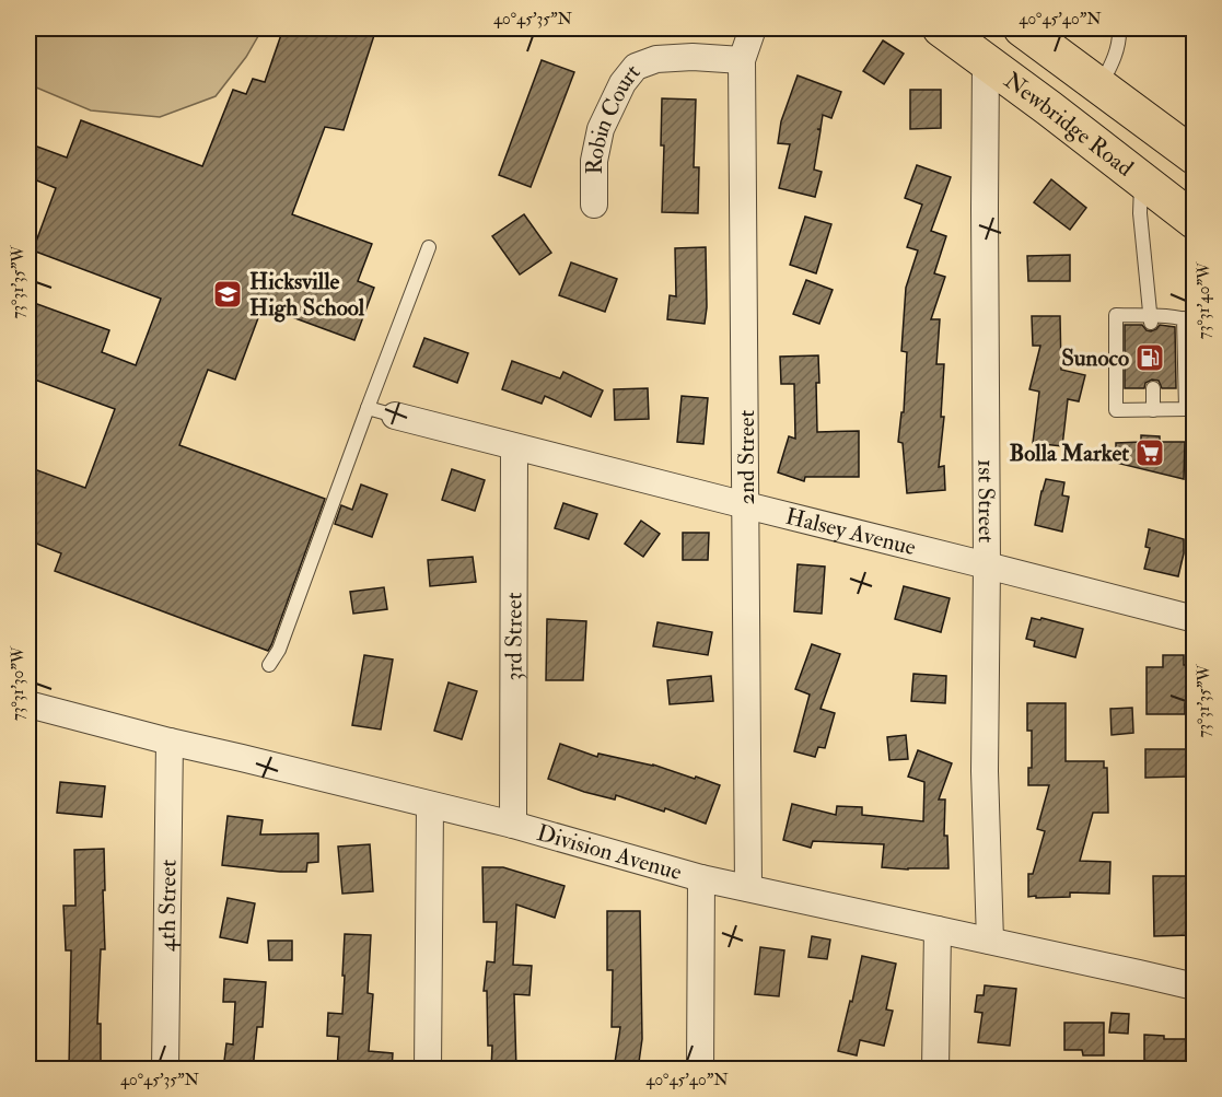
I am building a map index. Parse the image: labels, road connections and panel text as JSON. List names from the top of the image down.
{
  "streets": {
    "main road": ["Newbridge Road"],
    "street": [
      "Robin Court",
      "2nd Street",
      "1st Street",
      "Halsey Avenue",
      "3rd Street",
      "Division Avenue",
      "4th Street"
    ]
  },
  "crossings": [
    ["Newbridge Road", "1st Street"],
    ["Robin Court", "2nd Street"],
    ["2nd Street", "Halsey Avenue"],
    ["2nd Street", "Division Avenue"],
    ["1st Street", "Halsey Avenue"],
    ["1st Street", "Division Avenue"],
    ["Halsey Avenue", "3rd Street"],
    ["3rd Street", "Division Avenue"],
    ["Division Avenue", "4th Street"]
  ],
  "places": {
    "school or university": ["Hicksville High School"],
    "fuel station": ["Sunoco"],
    "supermarket": ["Bolla Market"]
  },
  "coordinates": [
    "40°45'35\"N",
    "40°45'40\"N",
    "73°31'35\"W",
    "73°31'40\"W",
    "73°31'30\"W"
  ]
}
